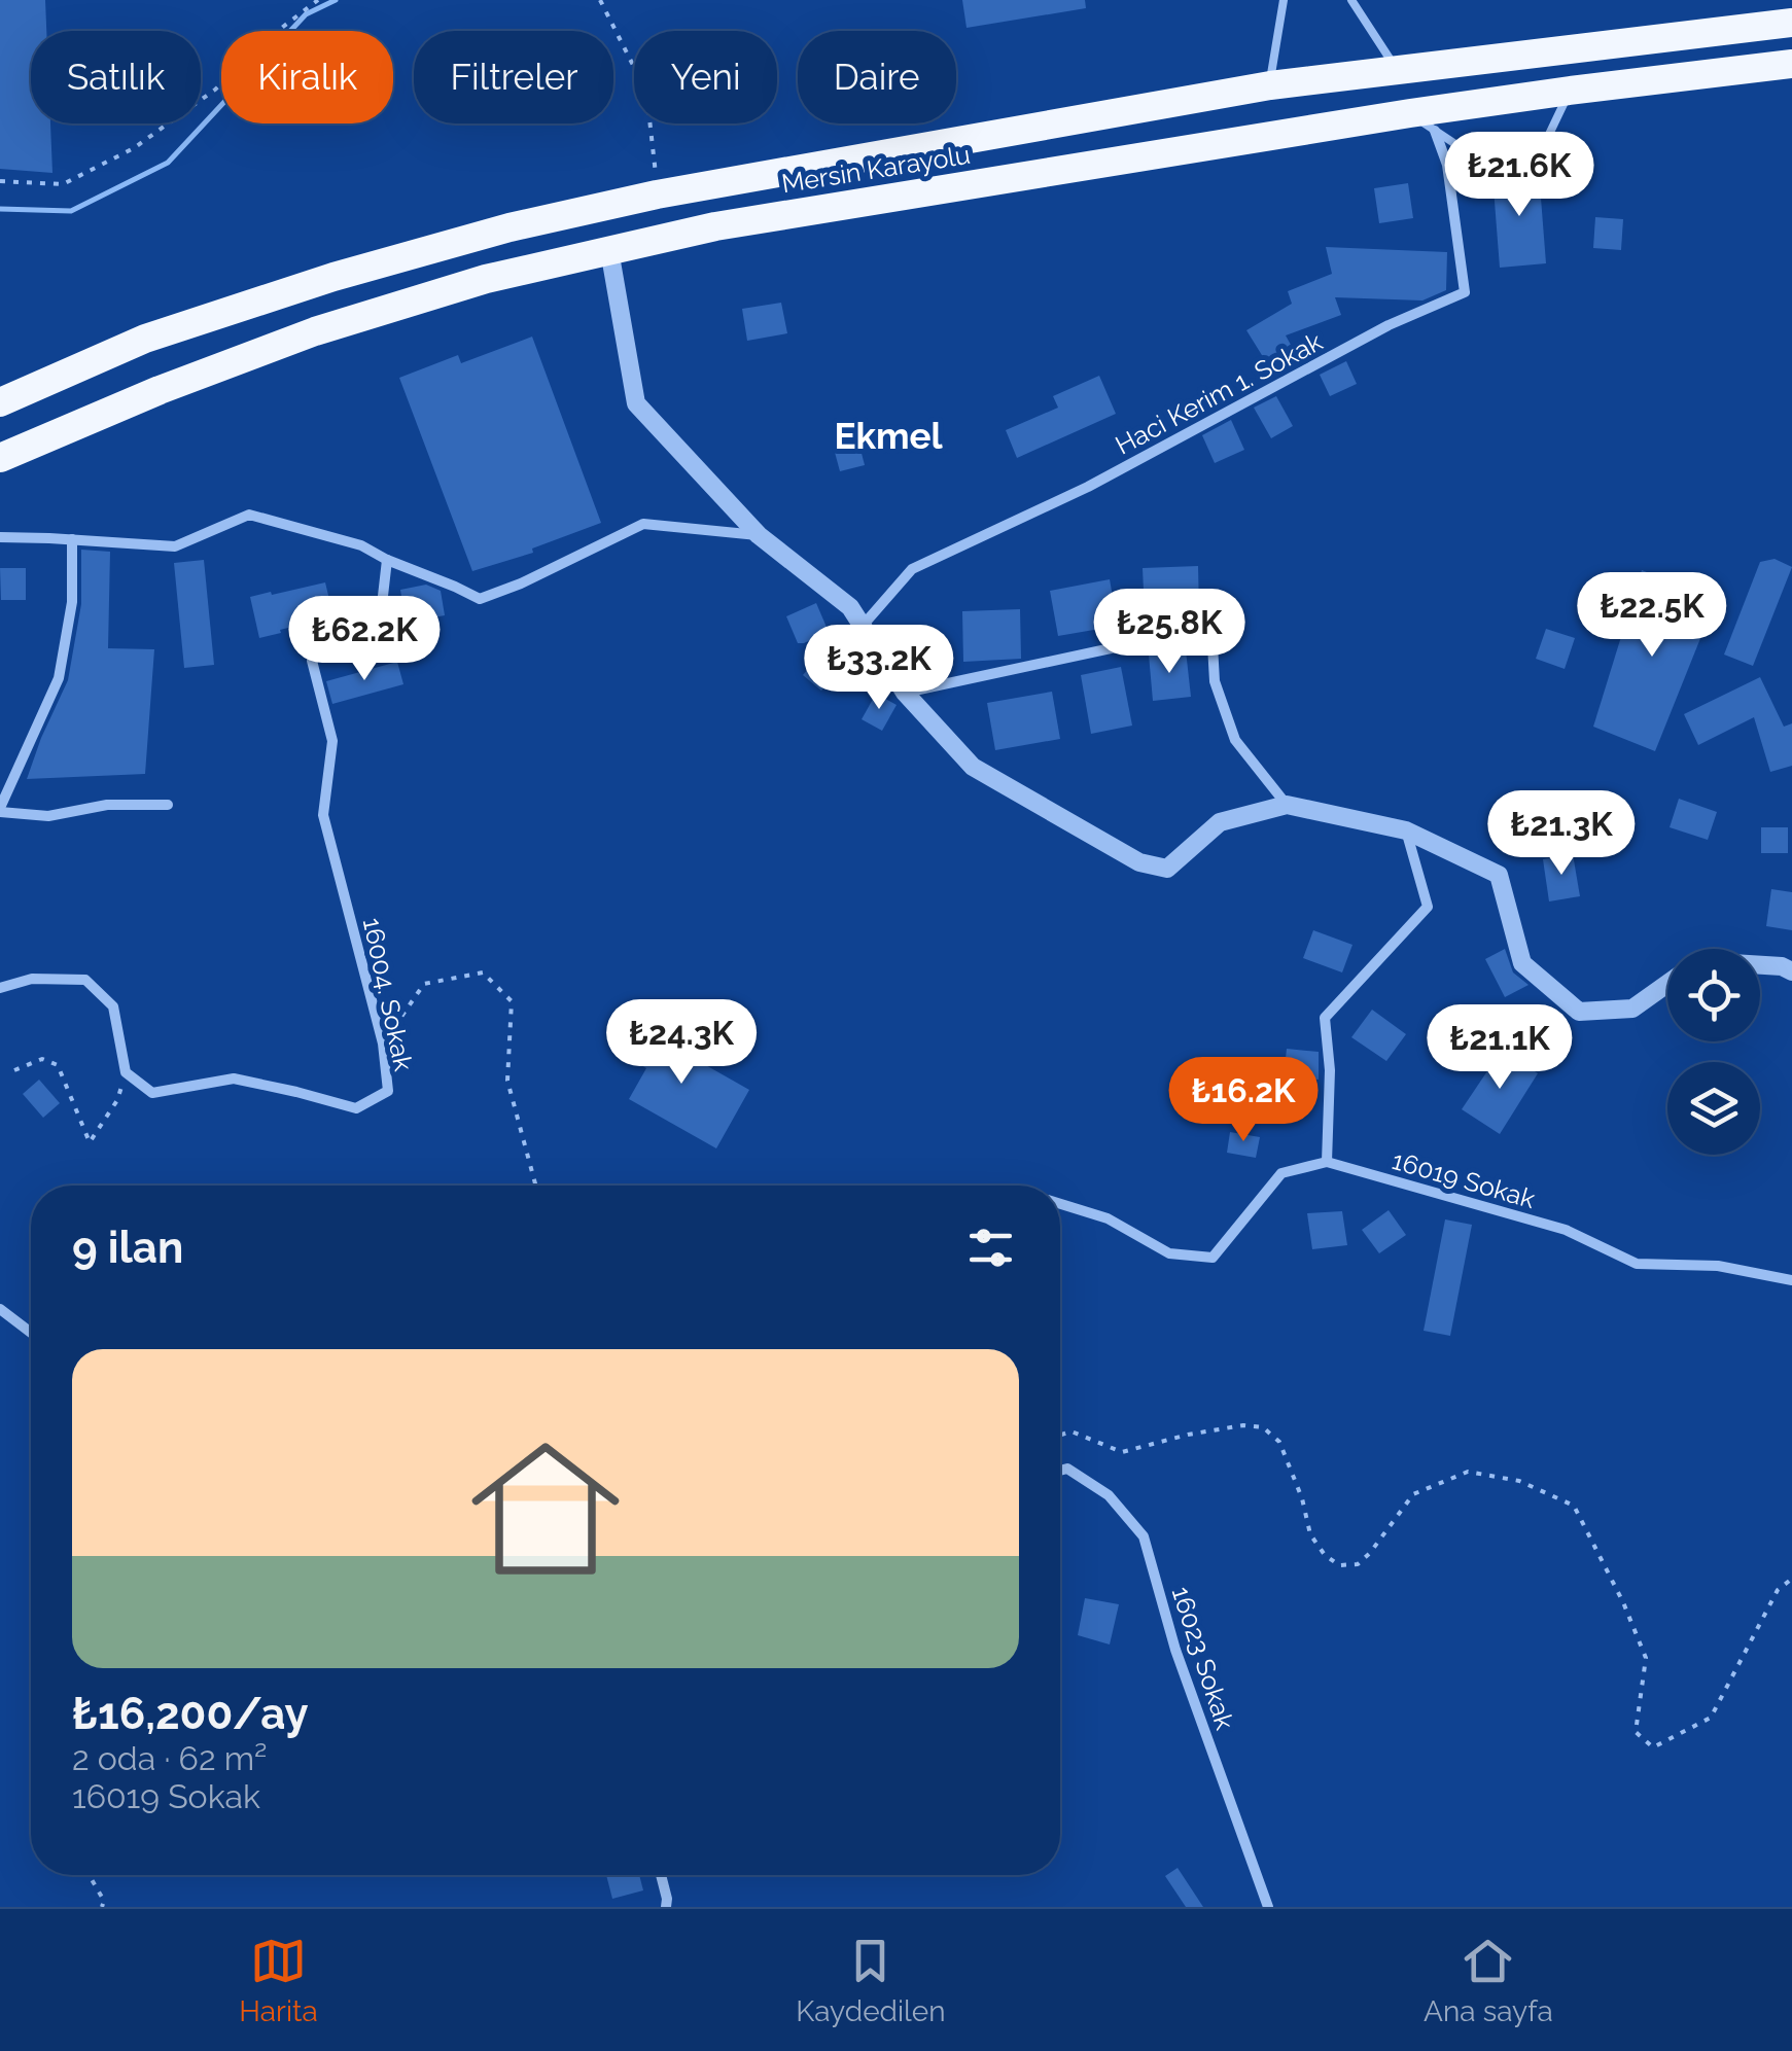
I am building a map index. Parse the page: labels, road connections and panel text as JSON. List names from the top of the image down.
{
  "streets": {
    "highway": ["Mersin Karayolu"],
    "street": [
      "Haci Kerim 1. Sokak",
      "16004. Sokak",
      "16019 Sokak",
      "16023 Sokak"
    ]
  },
  "districts": ["Ekmel"],
  "page": {
    "chip": [
      "Satılık",
      "Kiralık",
      "Filtreler",
      "Yeni",
      "Daire"
    ],
    "price": [
      "₺21.6K",
      "₺22.5K",
      "₺25.8K",
      "₺62.2K",
      "₺33.2K",
      "₺21.3K",
      "₺24.3K",
      "₺21.1K",
      "₺16.2K"
    ],
    "heading": "9 ilan",
    "list": [
      {
        "name": "₺16,200/ay",
        "note": "2 oda · 62 m² · 16019 Sokak"
      }
    ],
    "tabs": ["Harita", "Kaydedilen", "Ana sayfa"]
  }
}
